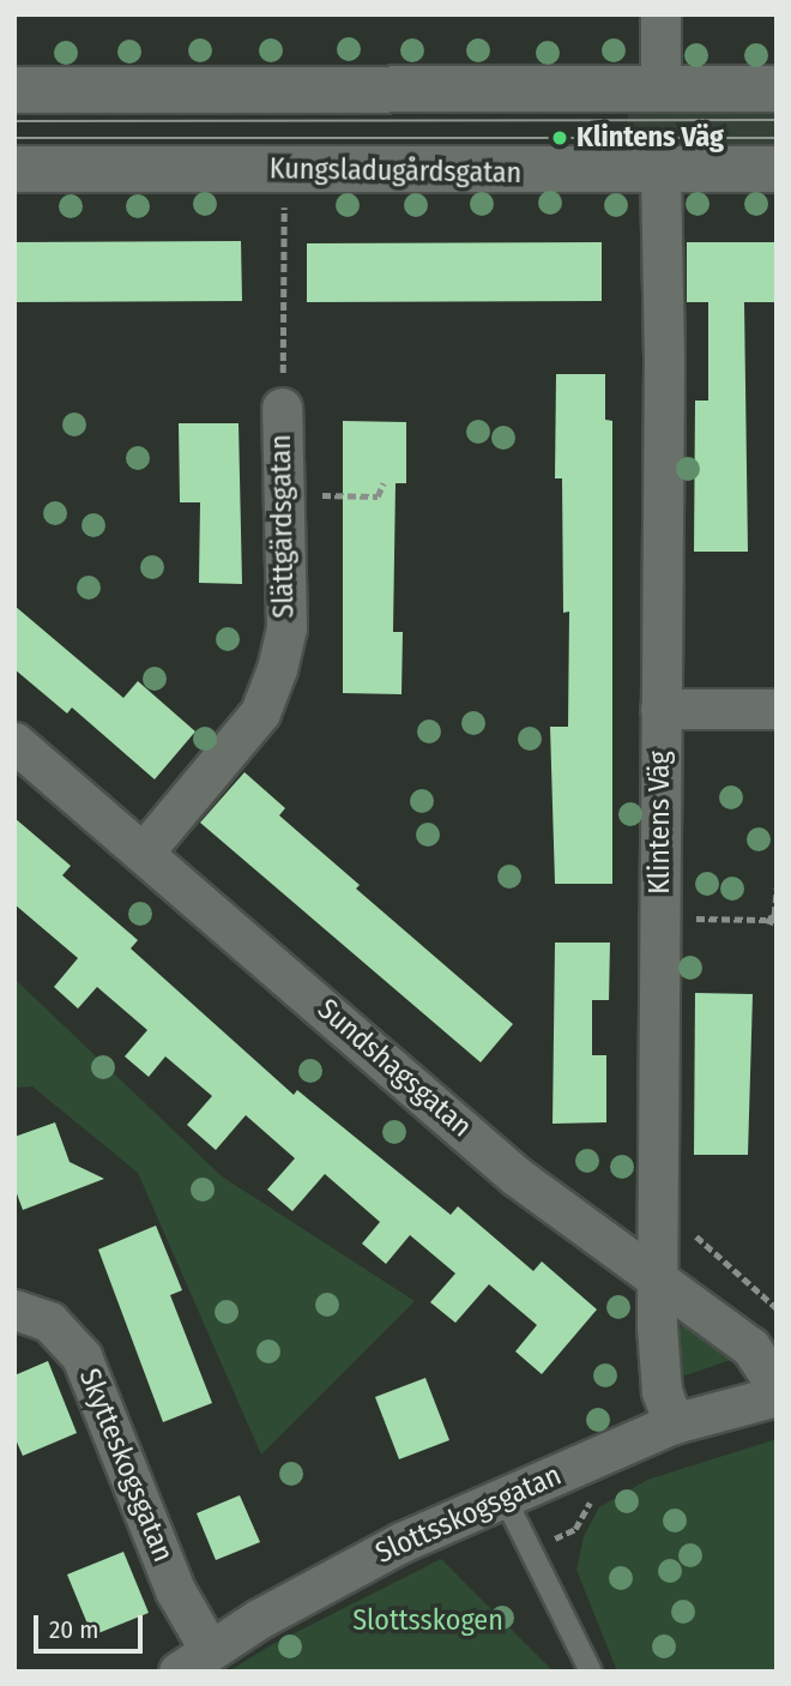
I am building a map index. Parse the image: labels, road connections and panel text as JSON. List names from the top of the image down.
{
  "streets": {
    "street": [
      "Kungsladugårdsgatan",
      "Slättgärdsgatan",
      "Klintens Väg",
      "Sundshagsgatan",
      "Skytteskogsgatan",
      "Slottsskogsgatan"
    ]
  },
  "crossings": [
    ["Kungsladugårdsgatan", "Klintens Väg"],
    ["Slättgärdsgatan", "Sundshagsgatan"],
    ["Klintens Väg", "Sundshagsgatan"],
    ["Klintens Väg", "Slottsskogsgatan"],
    ["Skytteskogsgatan", "Slottsskogsgatan"]
  ],
  "parks": ["Slottsskogen"],
  "places": ["Klintens Väg"],
  "scale_bar": "20 m"
}
